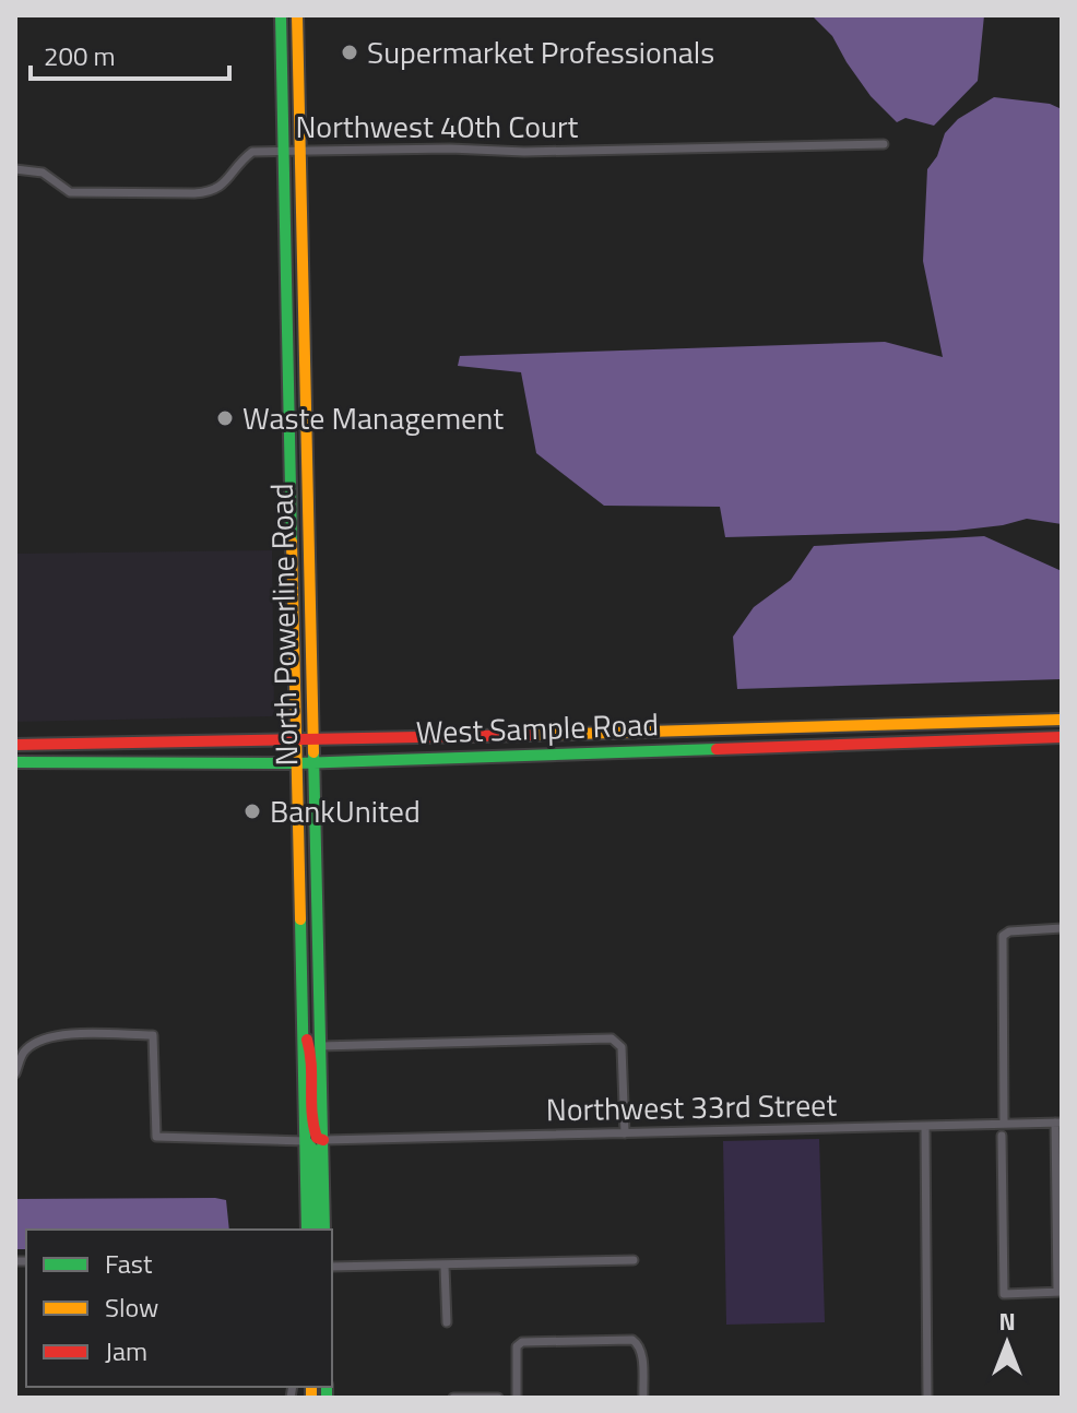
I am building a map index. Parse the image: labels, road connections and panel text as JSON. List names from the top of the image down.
{
  "streets": {
    "main road": ["North Powerline Road", "West Sample Road"],
    "street": ["Northwest 40th Court", "Northwest 33rd Street"]
  },
  "crossings": [
    ["Northwest 40th Court", "North Powerline Road"],
    ["North Powerline Road", "West Sample Road"],
    ["North Powerline Road", "Northwest 33rd Street"]
  ],
  "places": ["Supermarket Professionals", "Waste Management", "BankUnited"],
  "legend": ["Fast", "Slow", "Jam"],
  "scale_bar": "200 m",
  "north": "top"
}
